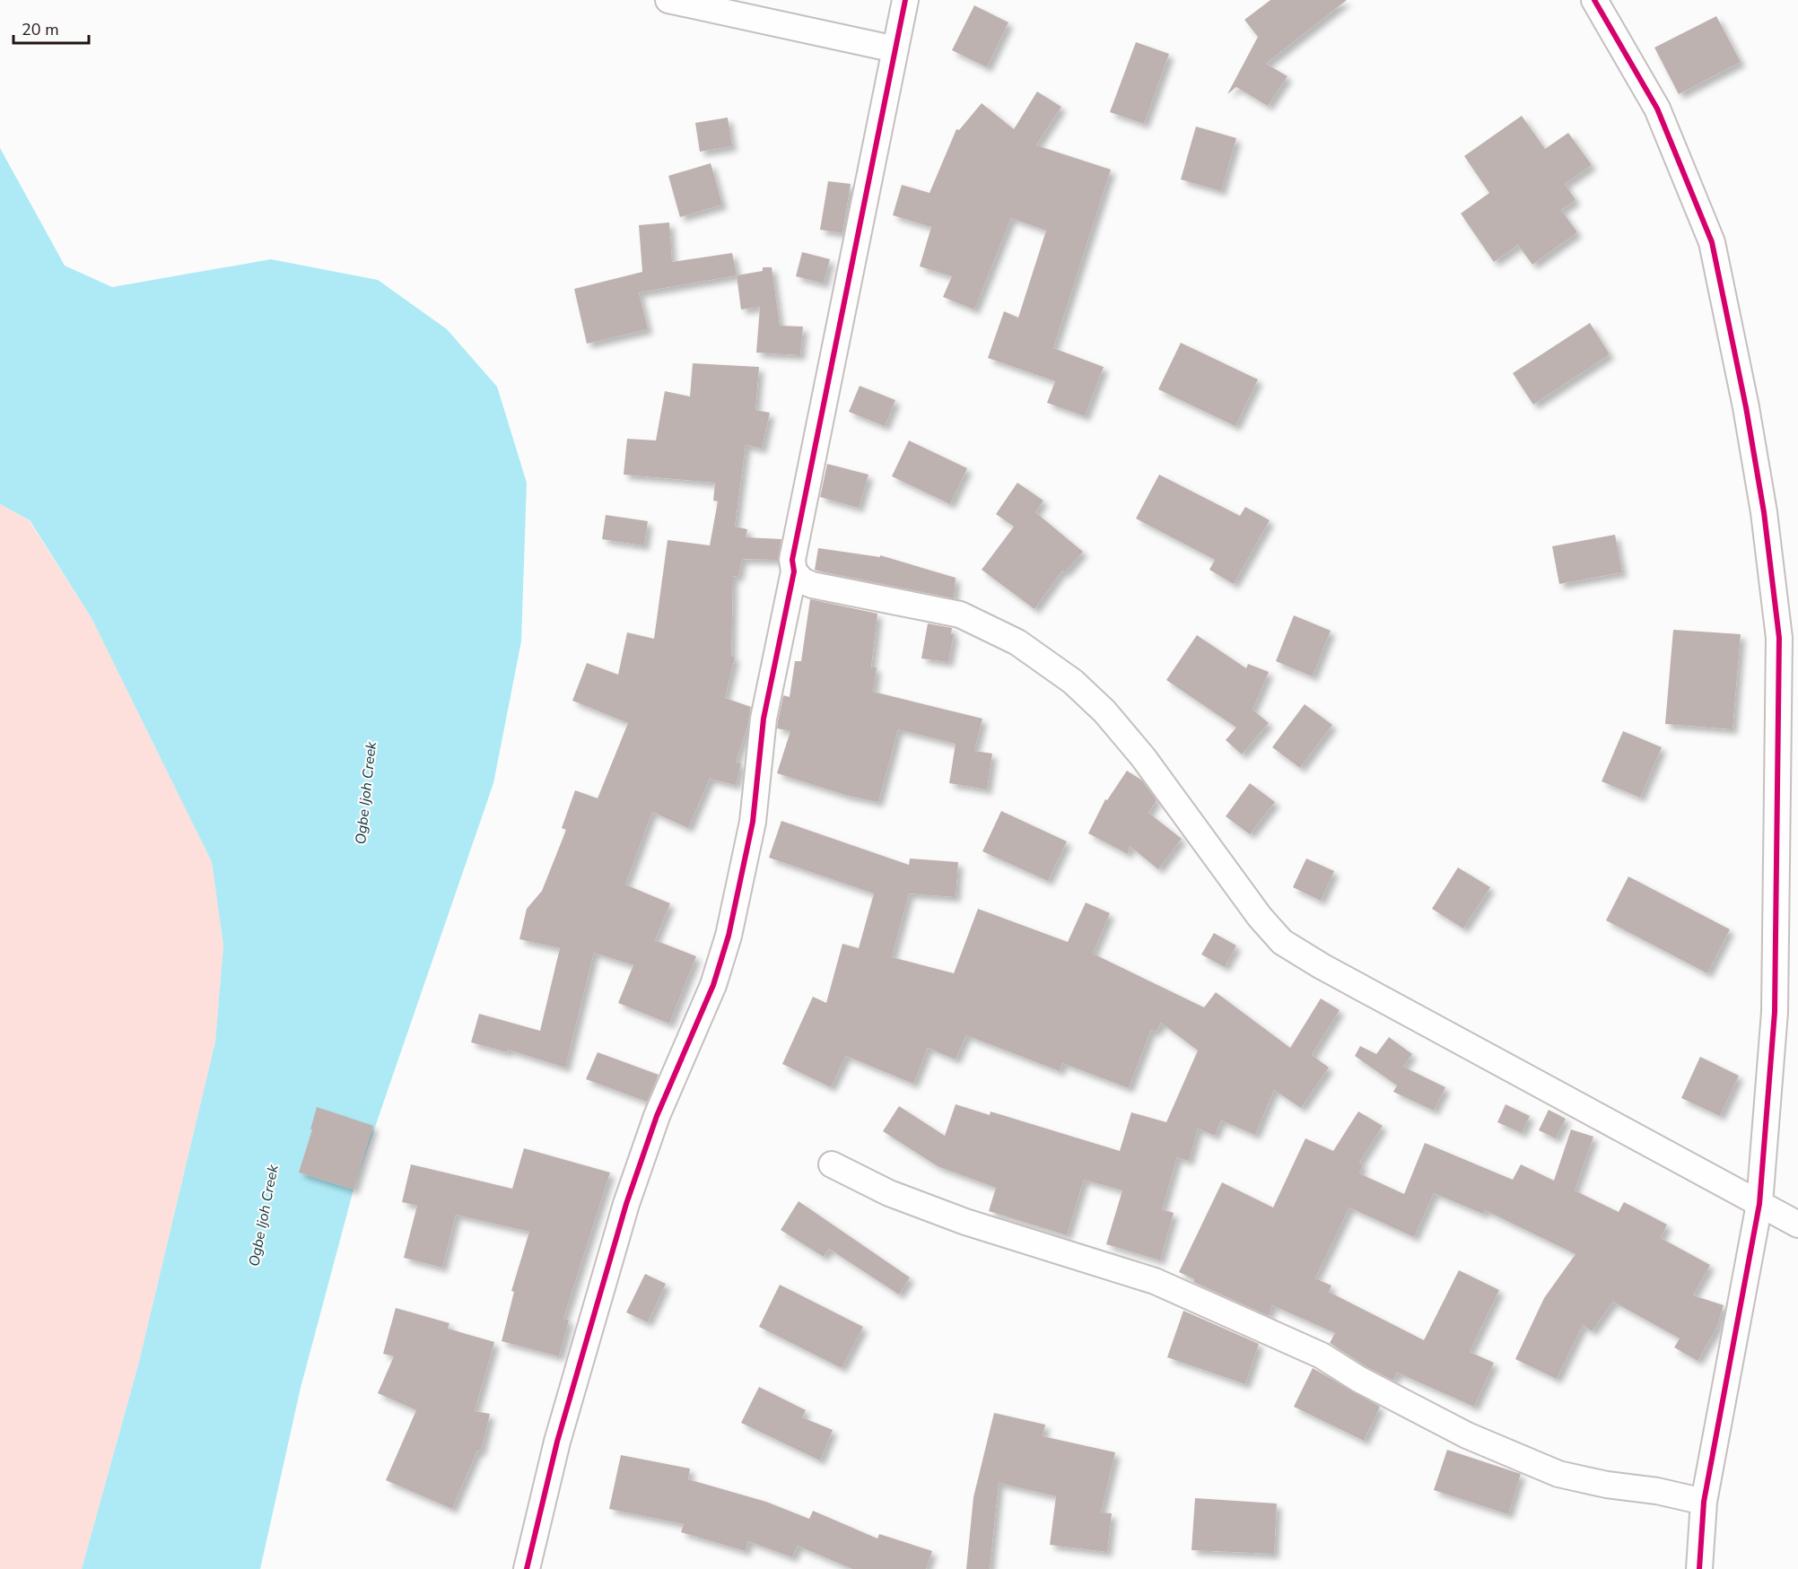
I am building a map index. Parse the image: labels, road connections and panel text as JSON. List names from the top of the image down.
{
  "water": ["Ogbe Ijoh Creek"],
  "scale_bar": "20 m"
}
